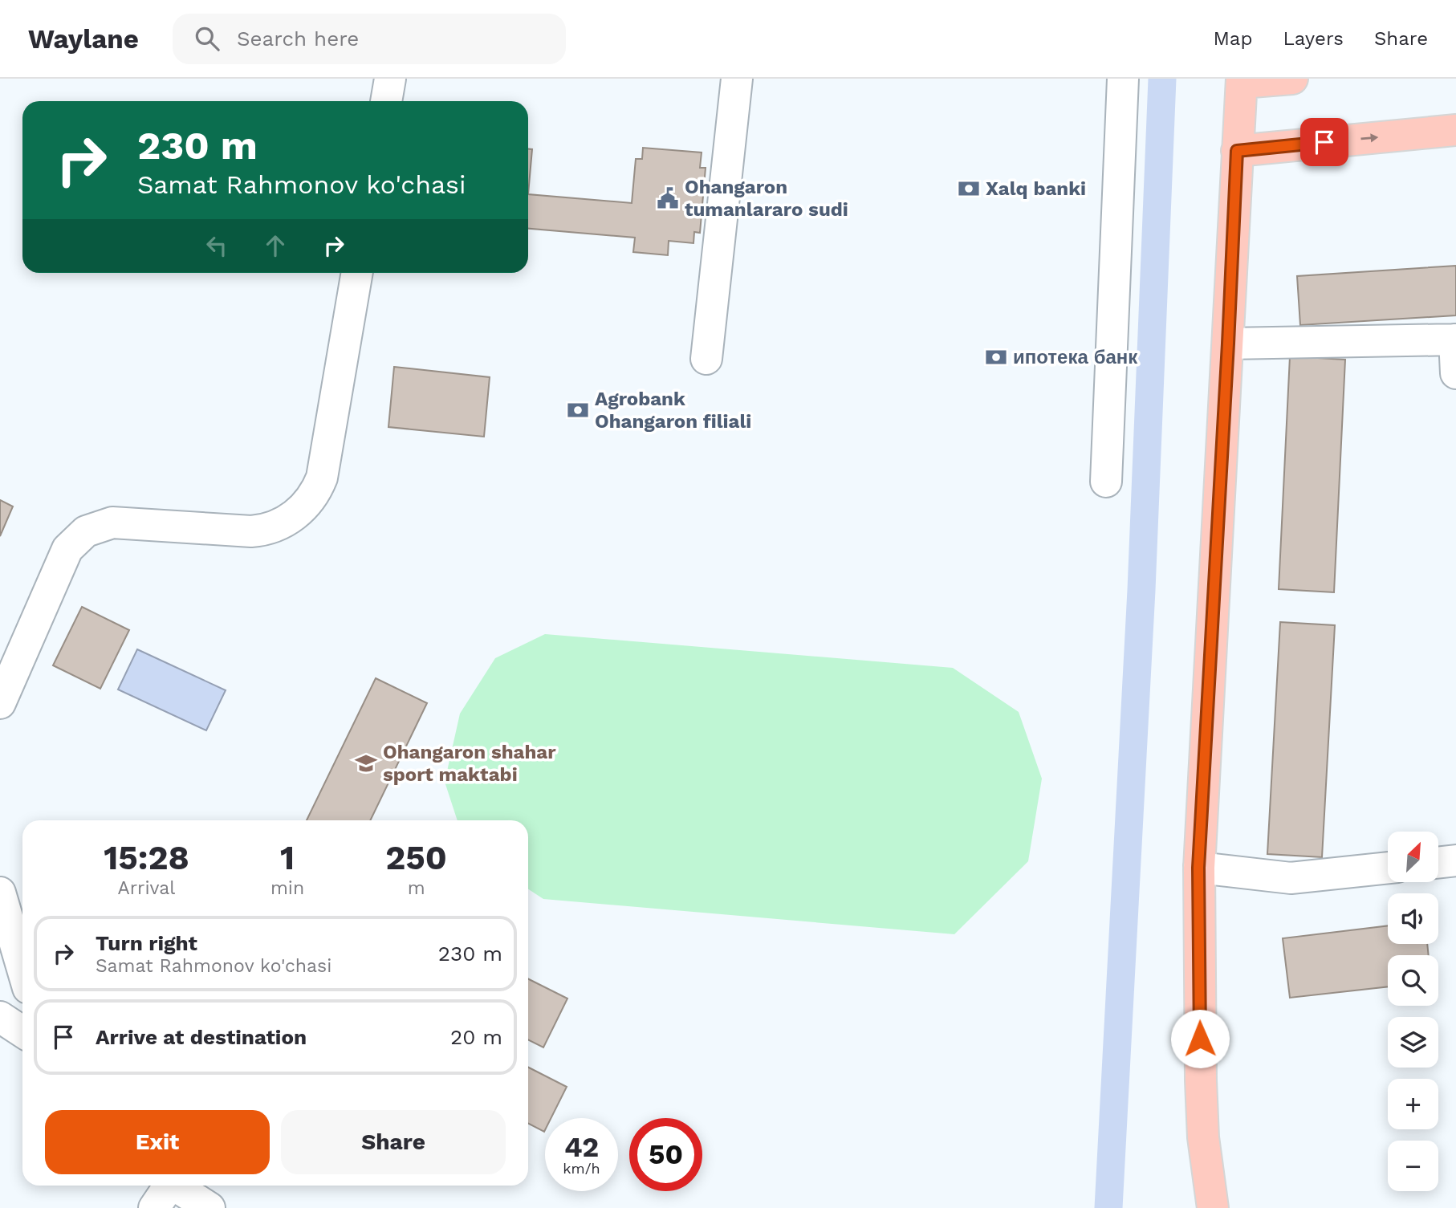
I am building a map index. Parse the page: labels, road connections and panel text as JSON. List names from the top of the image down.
{
  "places": {
    "bank": ["Xalq banki", "ипотека банк", "Agrobank Ohangaron filiali"],
    "public building": ["Ohangaron tumanlararo sudi"],
    "school or university": ["Ohangaron shahar sport maktabi"]
  },
  "north": "top right",
  "page": {
    "header": "Waylane",
    "search": "Search here",
    "nav": ["Map", "Layers", "Share"],
    "turn": ["230 m", "Samat Rahmonov ko'chasi"],
    "eta": [
      "15:28",
      "Arrival",
      "1",
      "min",
      "250",
      "m"
    ],
    "map_buttons": ["+", "−"],
    "list": [
      {
        "name": "Turn right",
        "note": "Samat Rahmonov ko'chasi",
        "value": "230 m"
      },
      {
        "name": "Arrive at destination",
        "value": "20 m"
      }
    ],
    "buttons": ["Exit", "Share"],
    "speed": "42 km/h",
    "limit": "50"
  }
}
